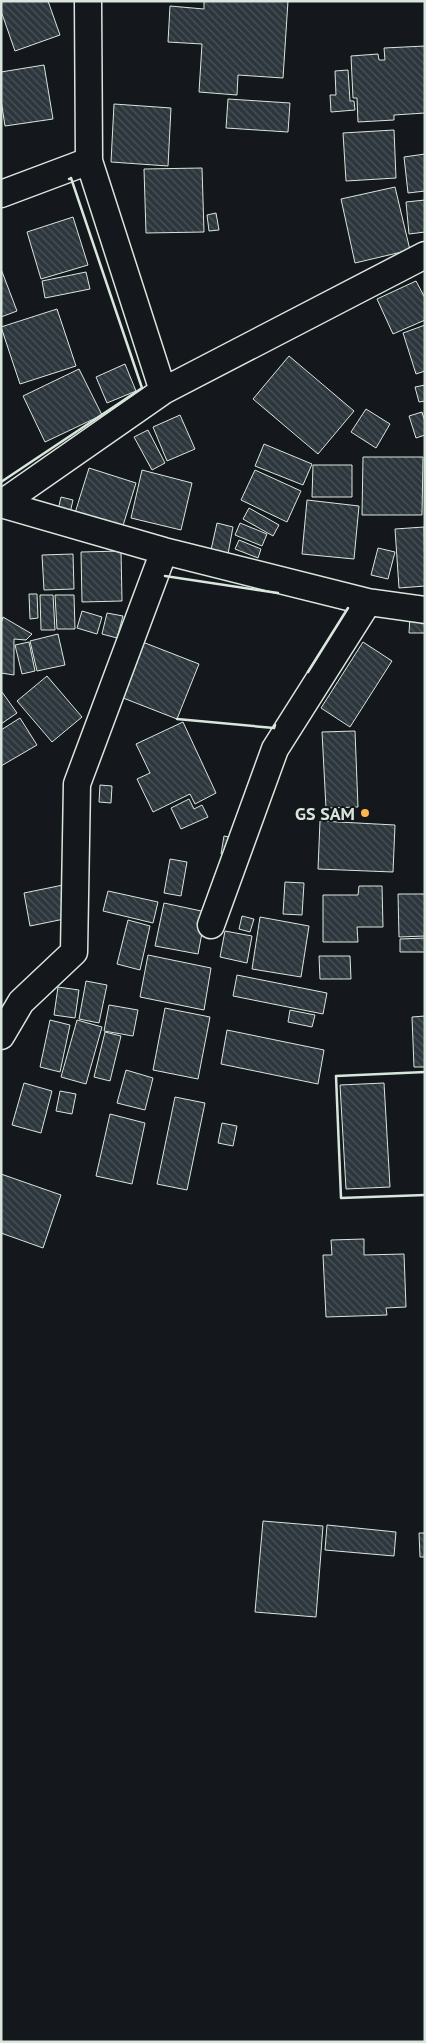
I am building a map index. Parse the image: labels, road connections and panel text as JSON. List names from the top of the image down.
{
  "places": ["GS SAM"]
}
